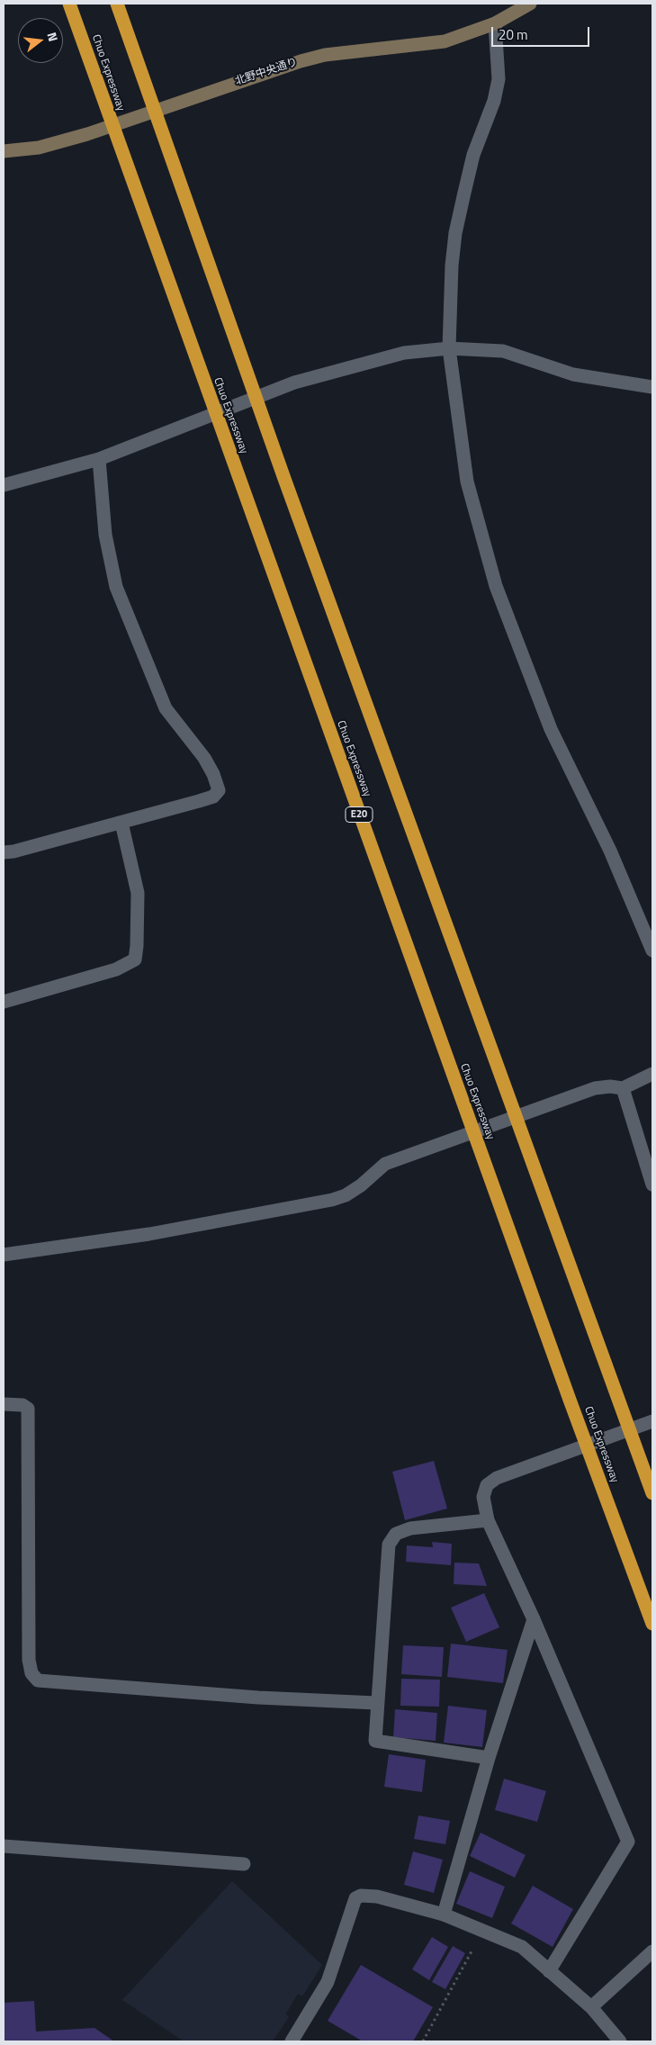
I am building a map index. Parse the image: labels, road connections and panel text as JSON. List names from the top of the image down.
{
  "streets": {
    "highway": ["Chuo Expressway", "E20"],
    "street": ["北野中央通り"]
  },
  "scale_bar": "20 m",
  "north": "right"
}
